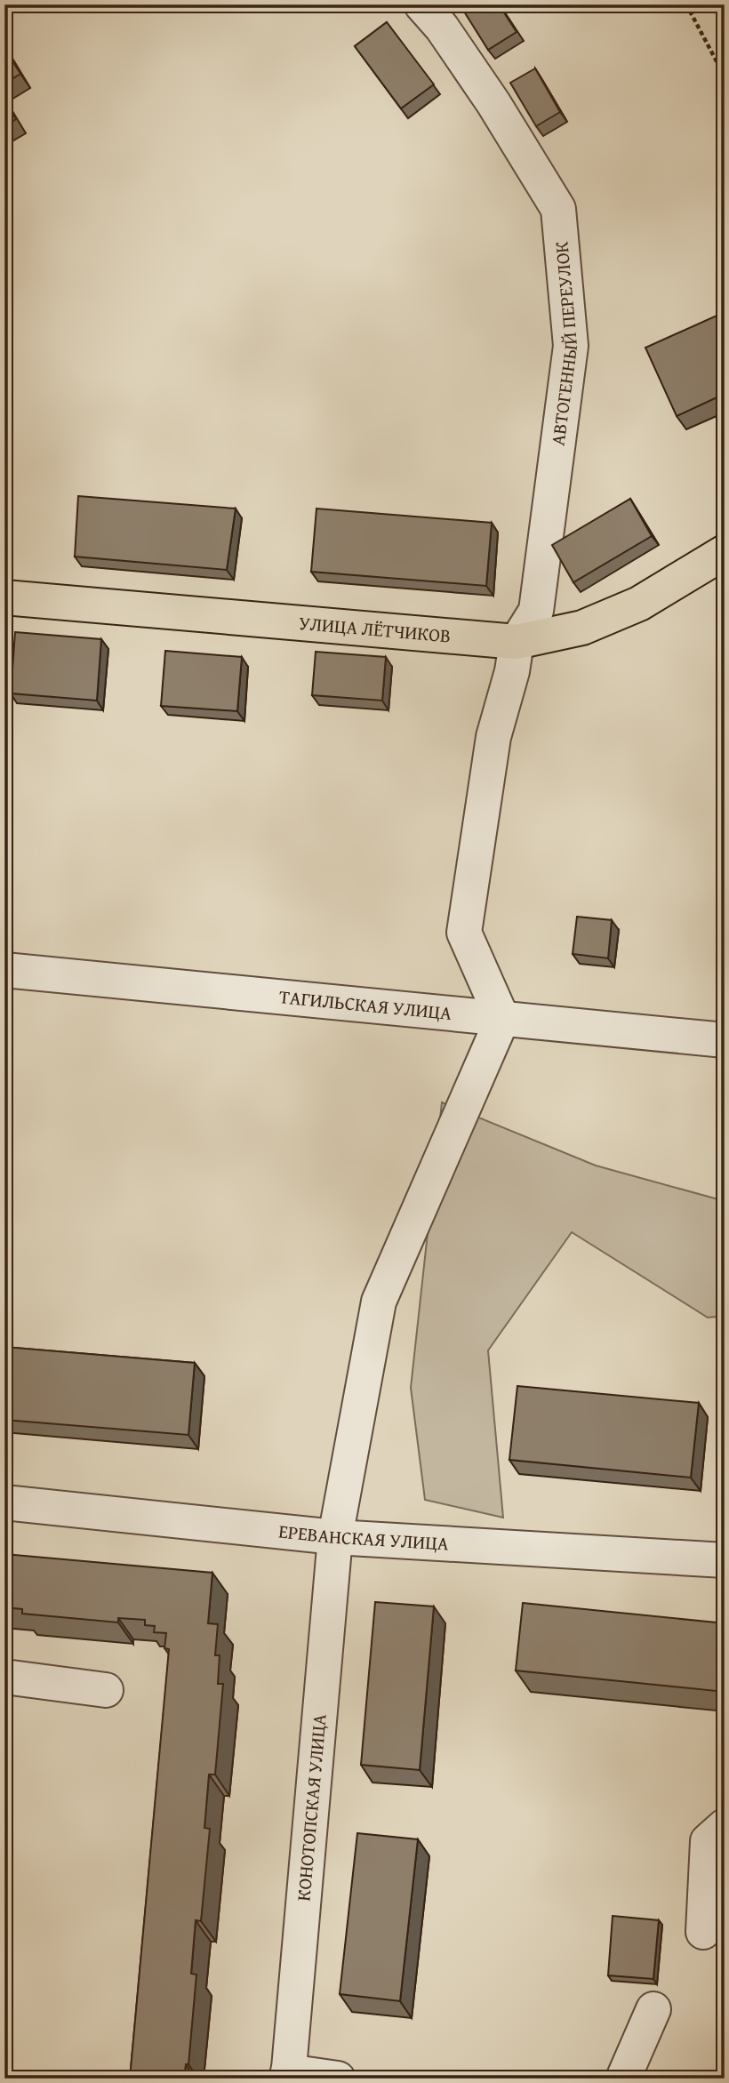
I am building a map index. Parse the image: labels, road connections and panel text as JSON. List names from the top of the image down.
{
  "streets": {
    "main road": ["УЛИЦА ЛЁТЧИКОВ"],
    "street": [
      "АВТОГЕННЫЙ ПЕРЕУЛОК",
      "ТАГИЛЬСКАЯ УЛИЦА",
      "ЕРЕВАНСКАЯ УЛИЦА",
      "КОНОТОПСКАЯ УЛИЦА"
    ]
  },
  "crossings": [
    ["АВТОГЕННЫЙ ПЕРЕУЛОК", "УЛИЦА ЛЁТЧИКОВ"],
    ["ТАГИЛЬСКАЯ УЛИЦА", "КОНОТОПСКАЯ УЛИЦА"],
    ["ЕРЕВАНСКАЯ УЛИЦА", "КОНОТОПСКАЯ УЛИЦА"]
  ]
}
